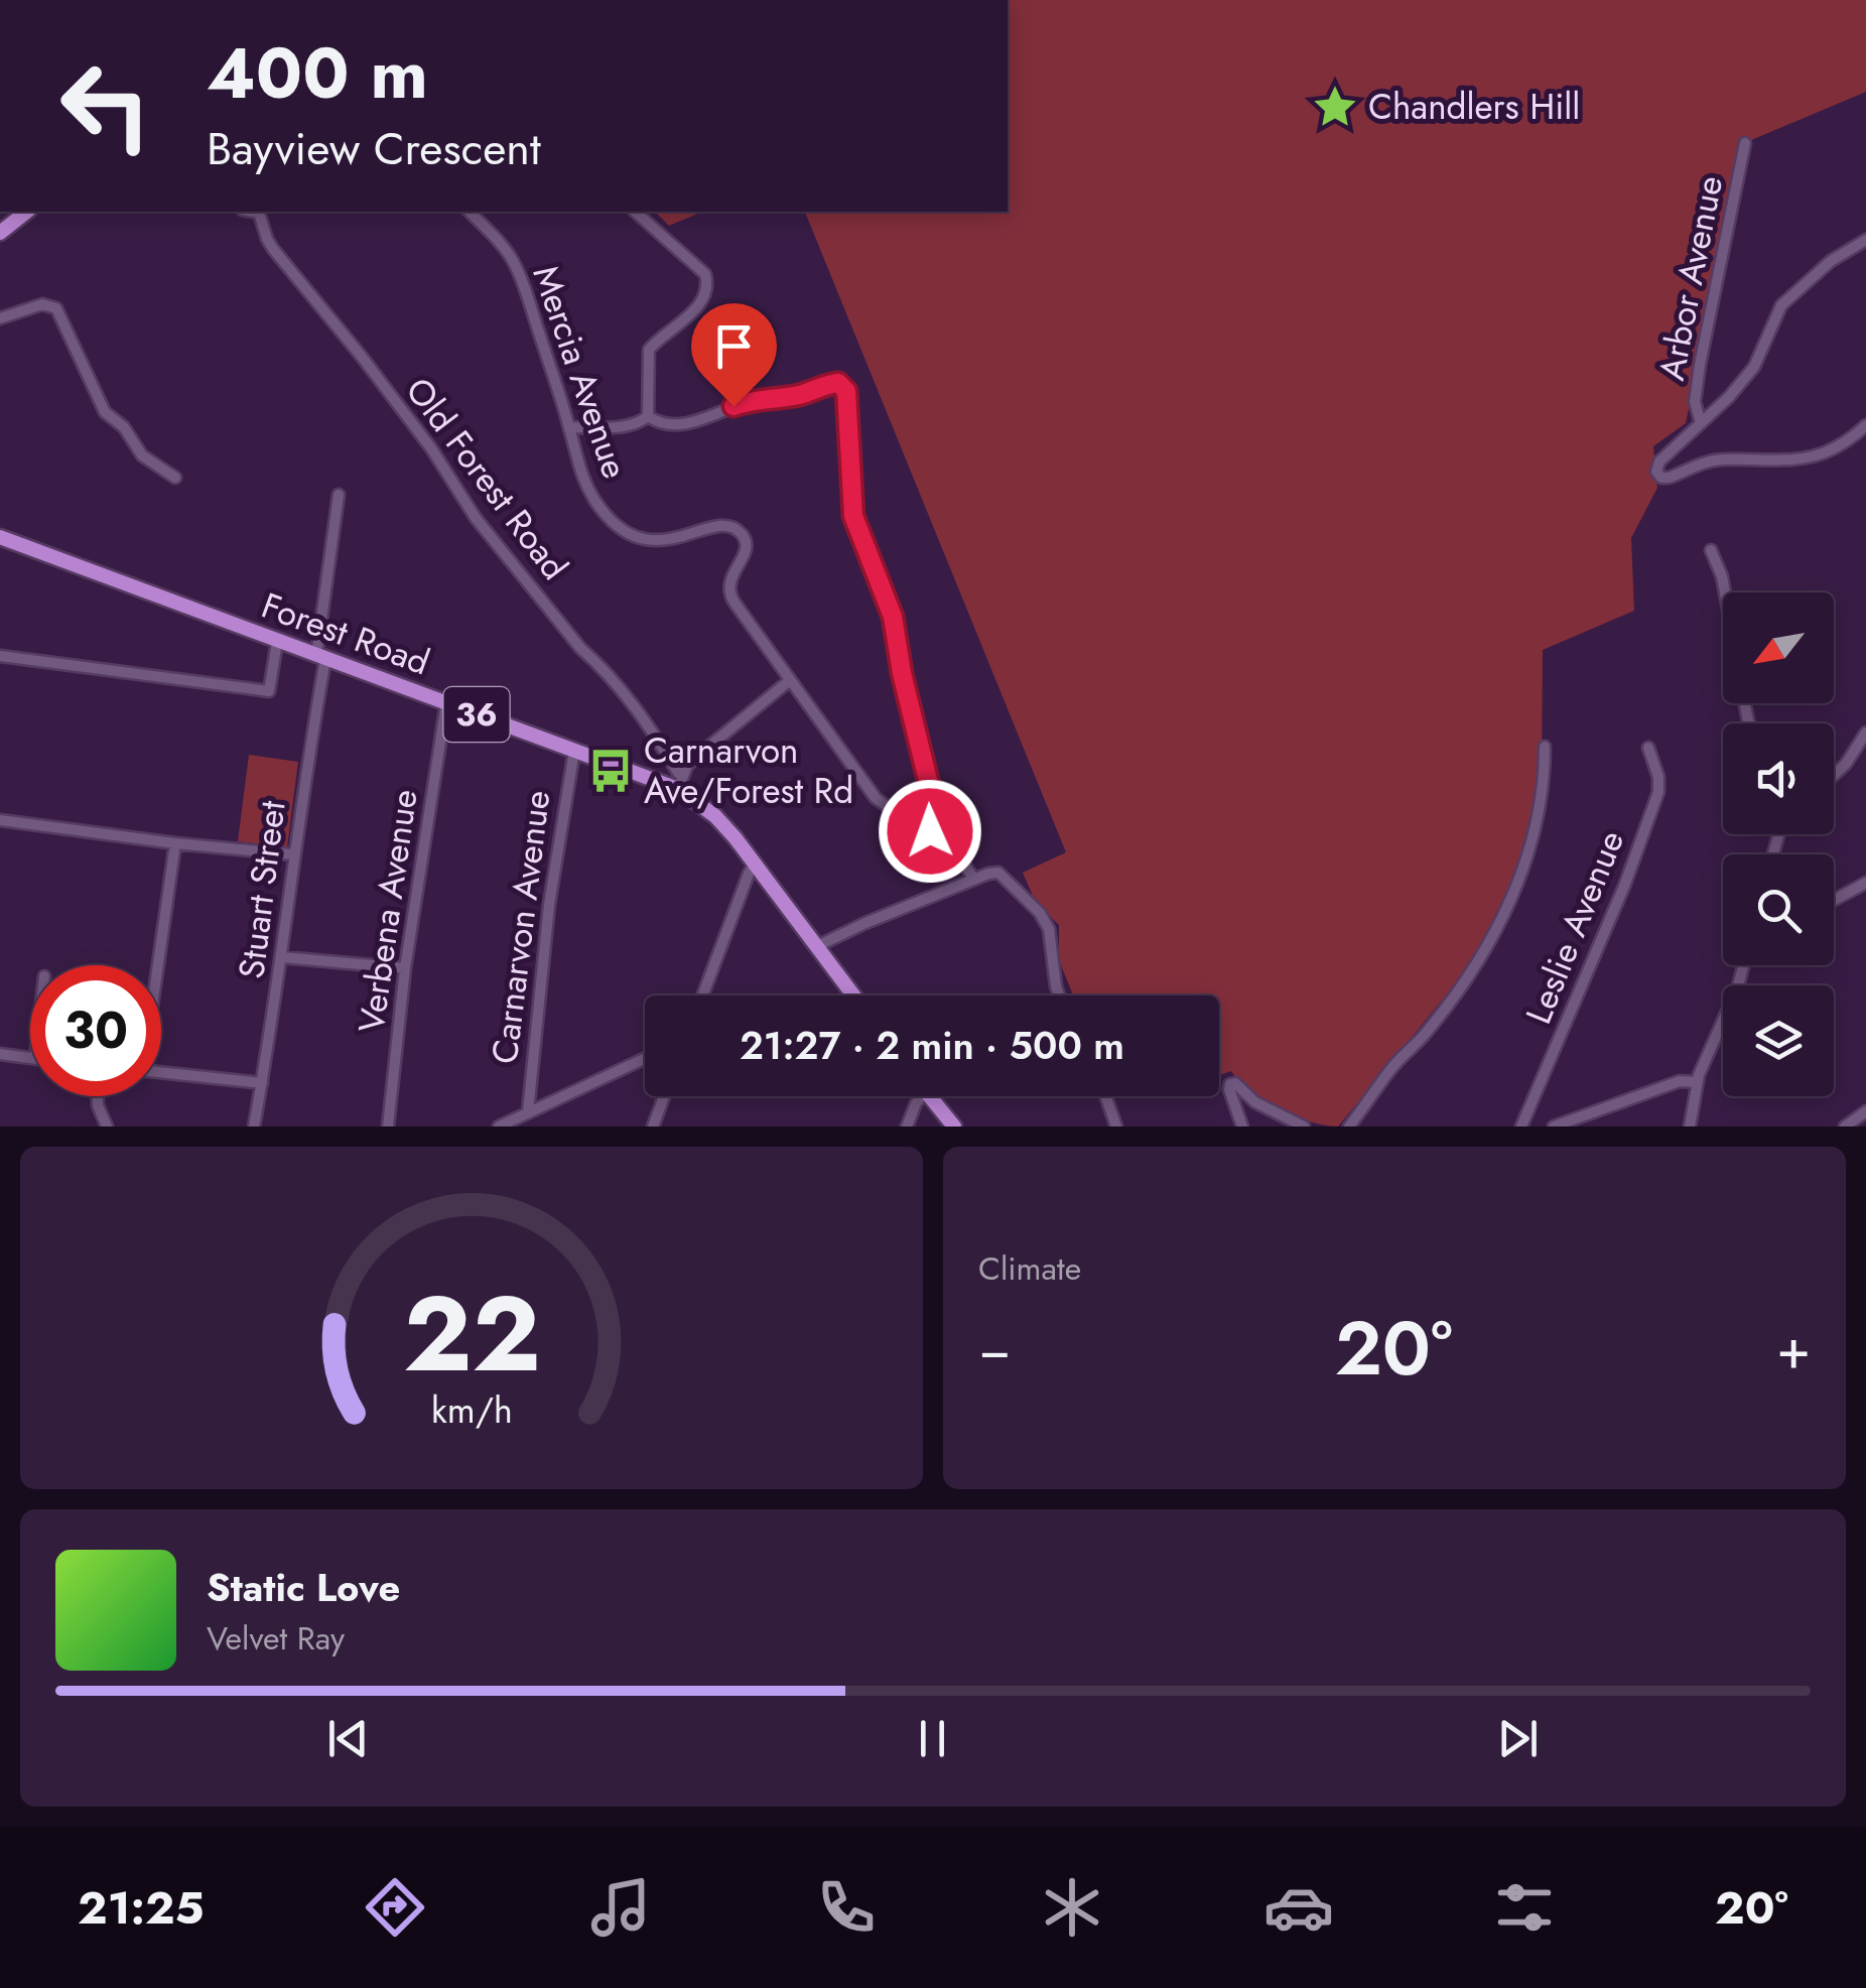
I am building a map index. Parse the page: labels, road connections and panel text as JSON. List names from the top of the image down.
{
  "streets": {
    "main road": ["Forest Road", "36"],
    "street": [
      "Arbor Avenue",
      "Mercia Avenue",
      "Old Forest Road",
      "Stuart Street",
      "Verbena Avenue",
      "Carnarvon Avenue",
      "Leslie Avenue"
    ]
  },
  "crossings": [
    ["Old Forest Road", "Forest Road"],
    ["Forest Road", "Stuart Street"],
    ["Forest Road", "Verbena Avenue"],
    ["Forest Road", "Carnarvon Avenue"]
  ],
  "places": {
    "place": ["Chandlers Hill"],
    "bus stop": ["Carnarvon Ave/Forest Rd"]
  },
  "north": "bottom left",
  "page": {
    "turn": ["400 m", "Bayview Crescent"],
    "limit": "30",
    "trip": "21:27 · 2 min · 500 m",
    "tile": "Climate",
    "heat": ["−", "20°", "+"],
    "song": ["Static Love", "Velvet Ray"],
    "tabs": ["21:25", "20°"],
    "gauge": ["22", "km/h"]
  }
}
